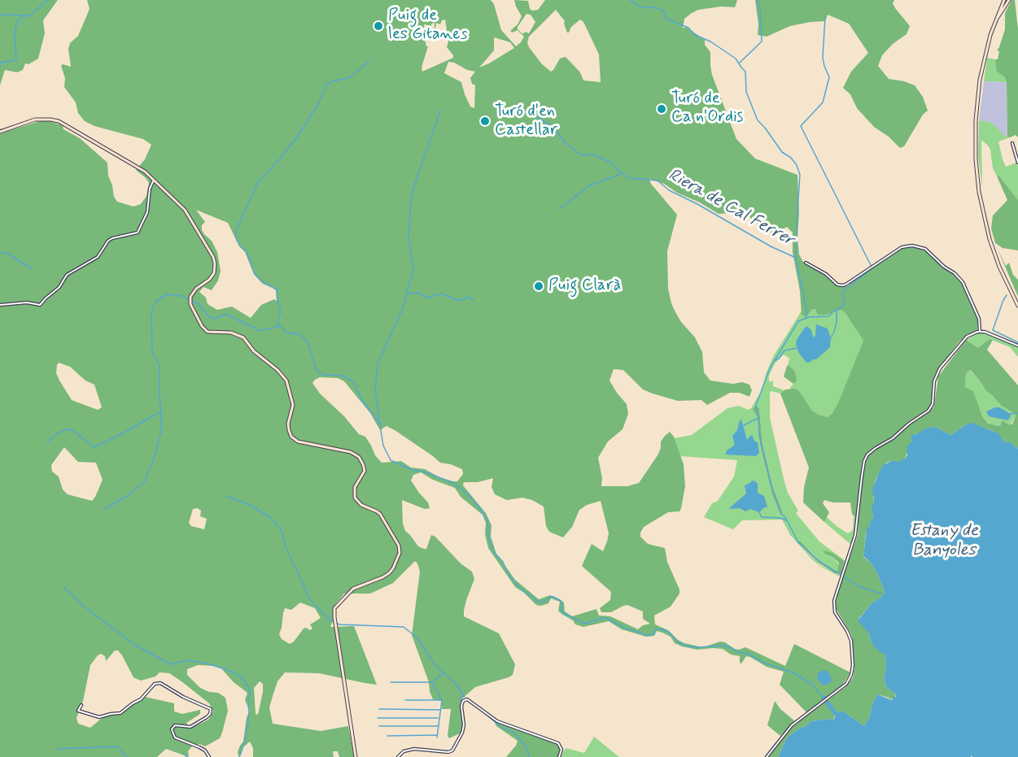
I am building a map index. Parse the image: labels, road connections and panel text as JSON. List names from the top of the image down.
{
  "water": ["Riera de Cal Ferrer", "Estany de Banyoles"],
  "places": [
    "Puig de les Gitanes",
    "Turó de Ca n'Ordis",
    "Turó d'en Castellar",
    "Puig Clarà"
  ]
}
